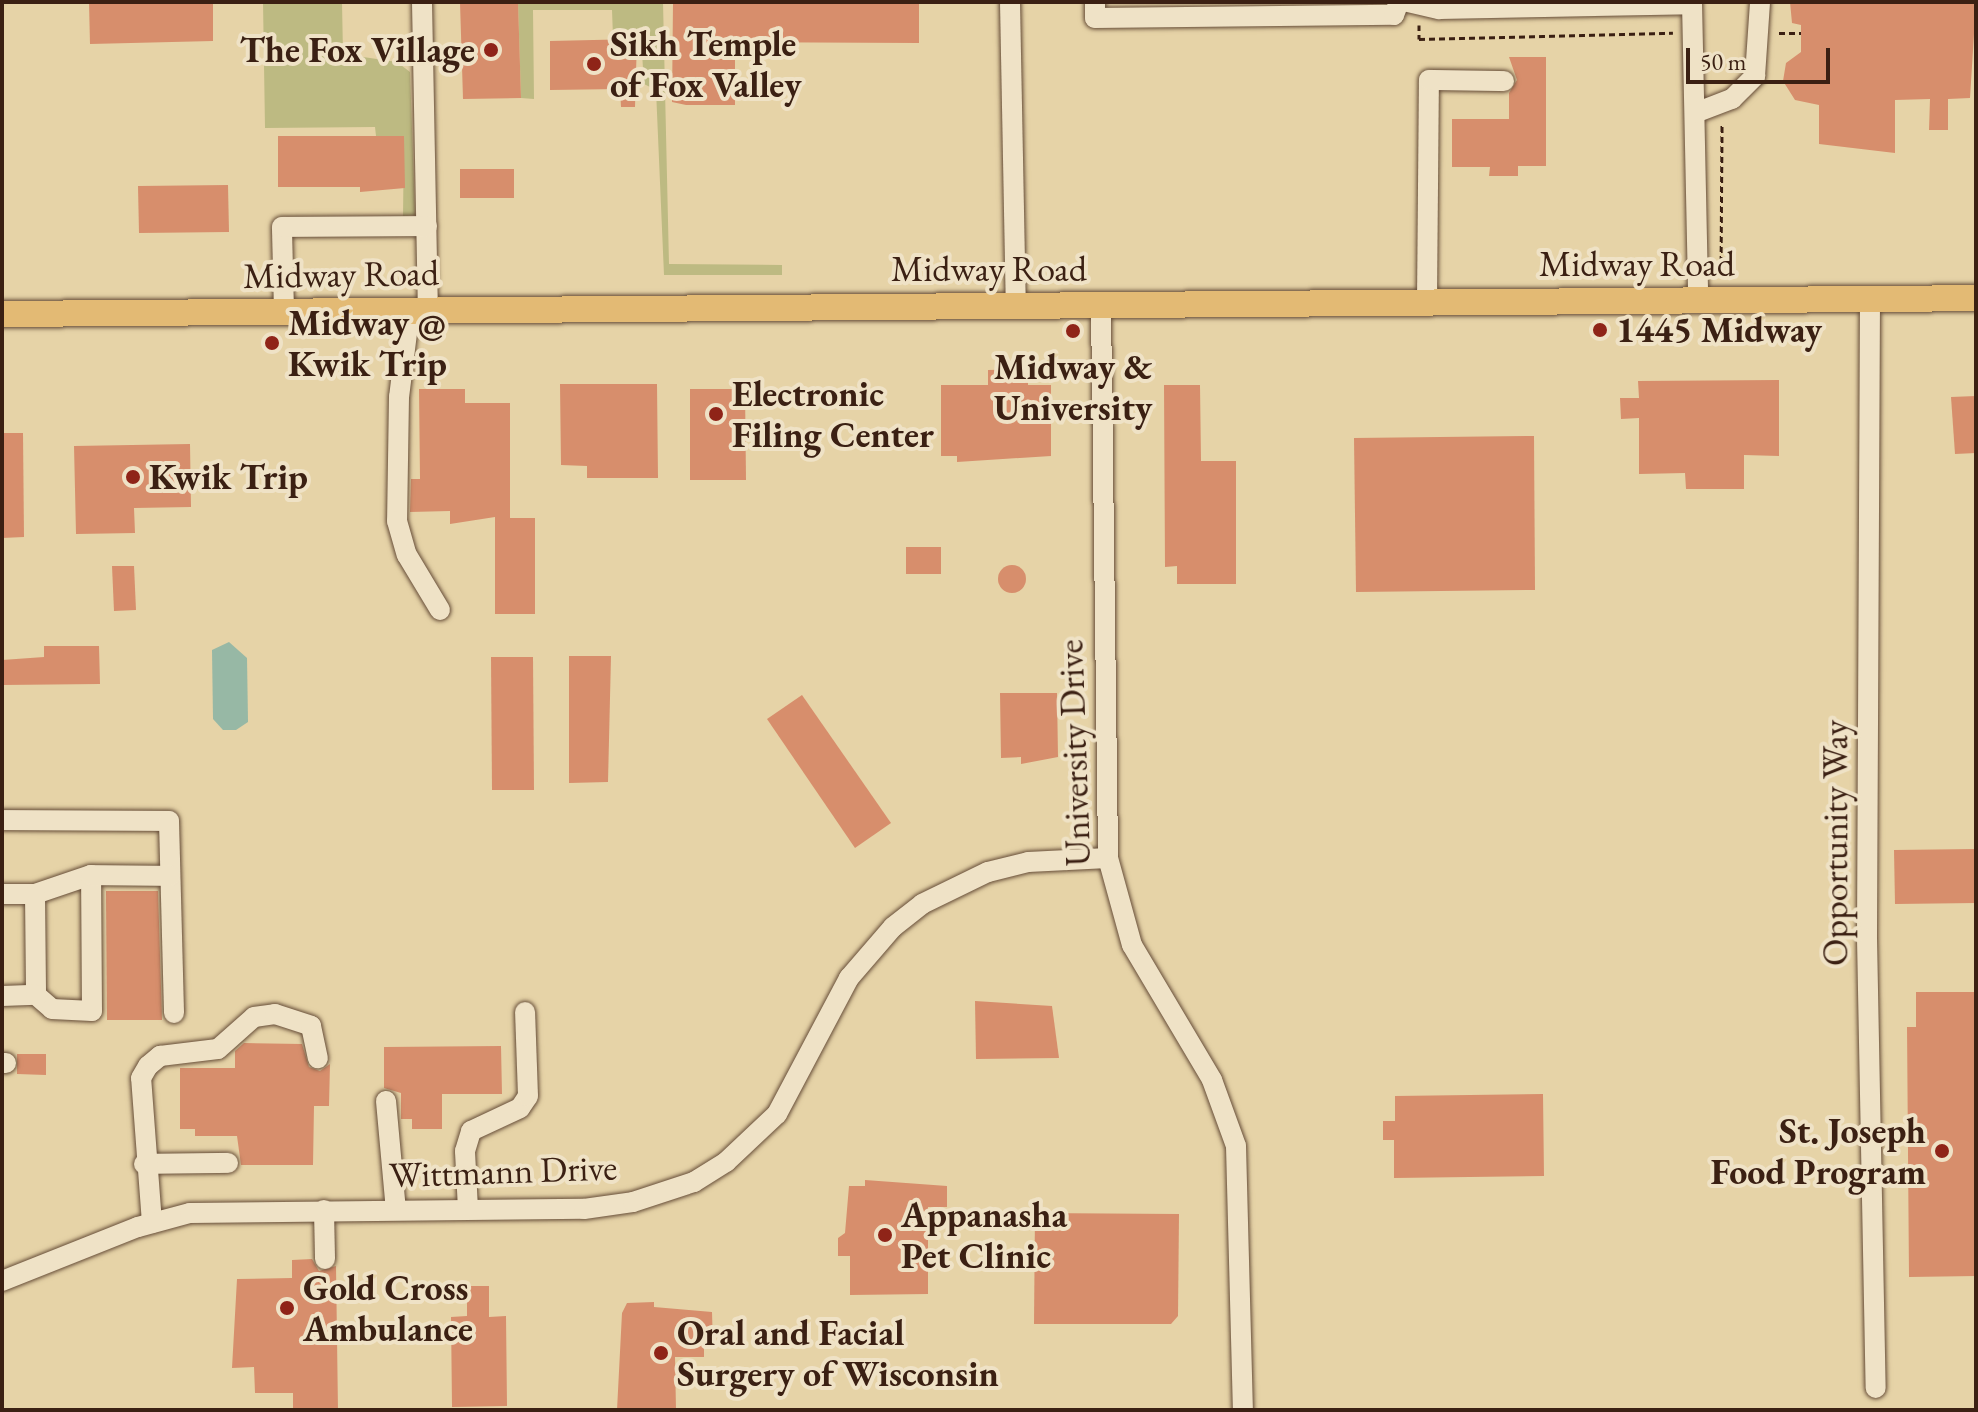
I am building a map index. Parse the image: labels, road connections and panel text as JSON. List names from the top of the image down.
{
  "streets": {
    "main road": ["Midway Road"],
    "street": ["University Drive", "Opportunity Way", "Wittmann Drive"]
  },
  "crossings": [
    ["Midway Road", "University Drive"],
    ["Midway Road", "Opportunity Way"],
    ["University Drive", "Wittmann Drive"]
  ],
  "places": [
    "The Fox Village",
    "Sikh Temple of Fox Valley",
    "1445 Midway",
    "Midway & University",
    "Midway @ Kwik Trip",
    "Electronic Filing Center",
    "Kwik Trip",
    "St. Joseph Food Program",
    "Appanasha Pet Clinic",
    "Gold Cross Ambulance",
    "Oral and Facial Surgery of Wisconsin"
  ],
  "scale_bar": "50 m"
}
